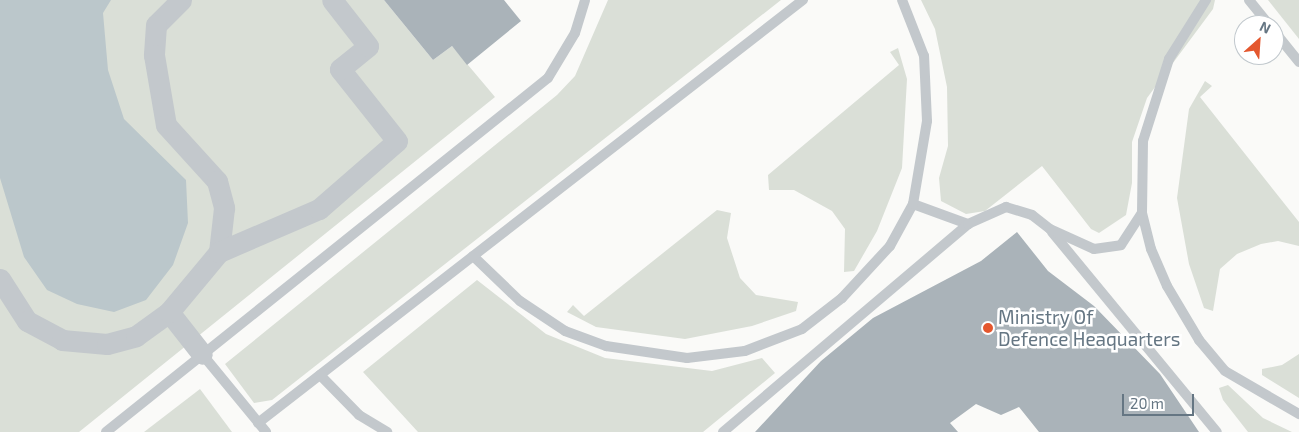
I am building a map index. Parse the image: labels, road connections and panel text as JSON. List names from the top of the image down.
{
  "places": ["Ministry Of Defence Heaquarters"],
  "scale_bar": "20 m",
  "north": "top right"
}
